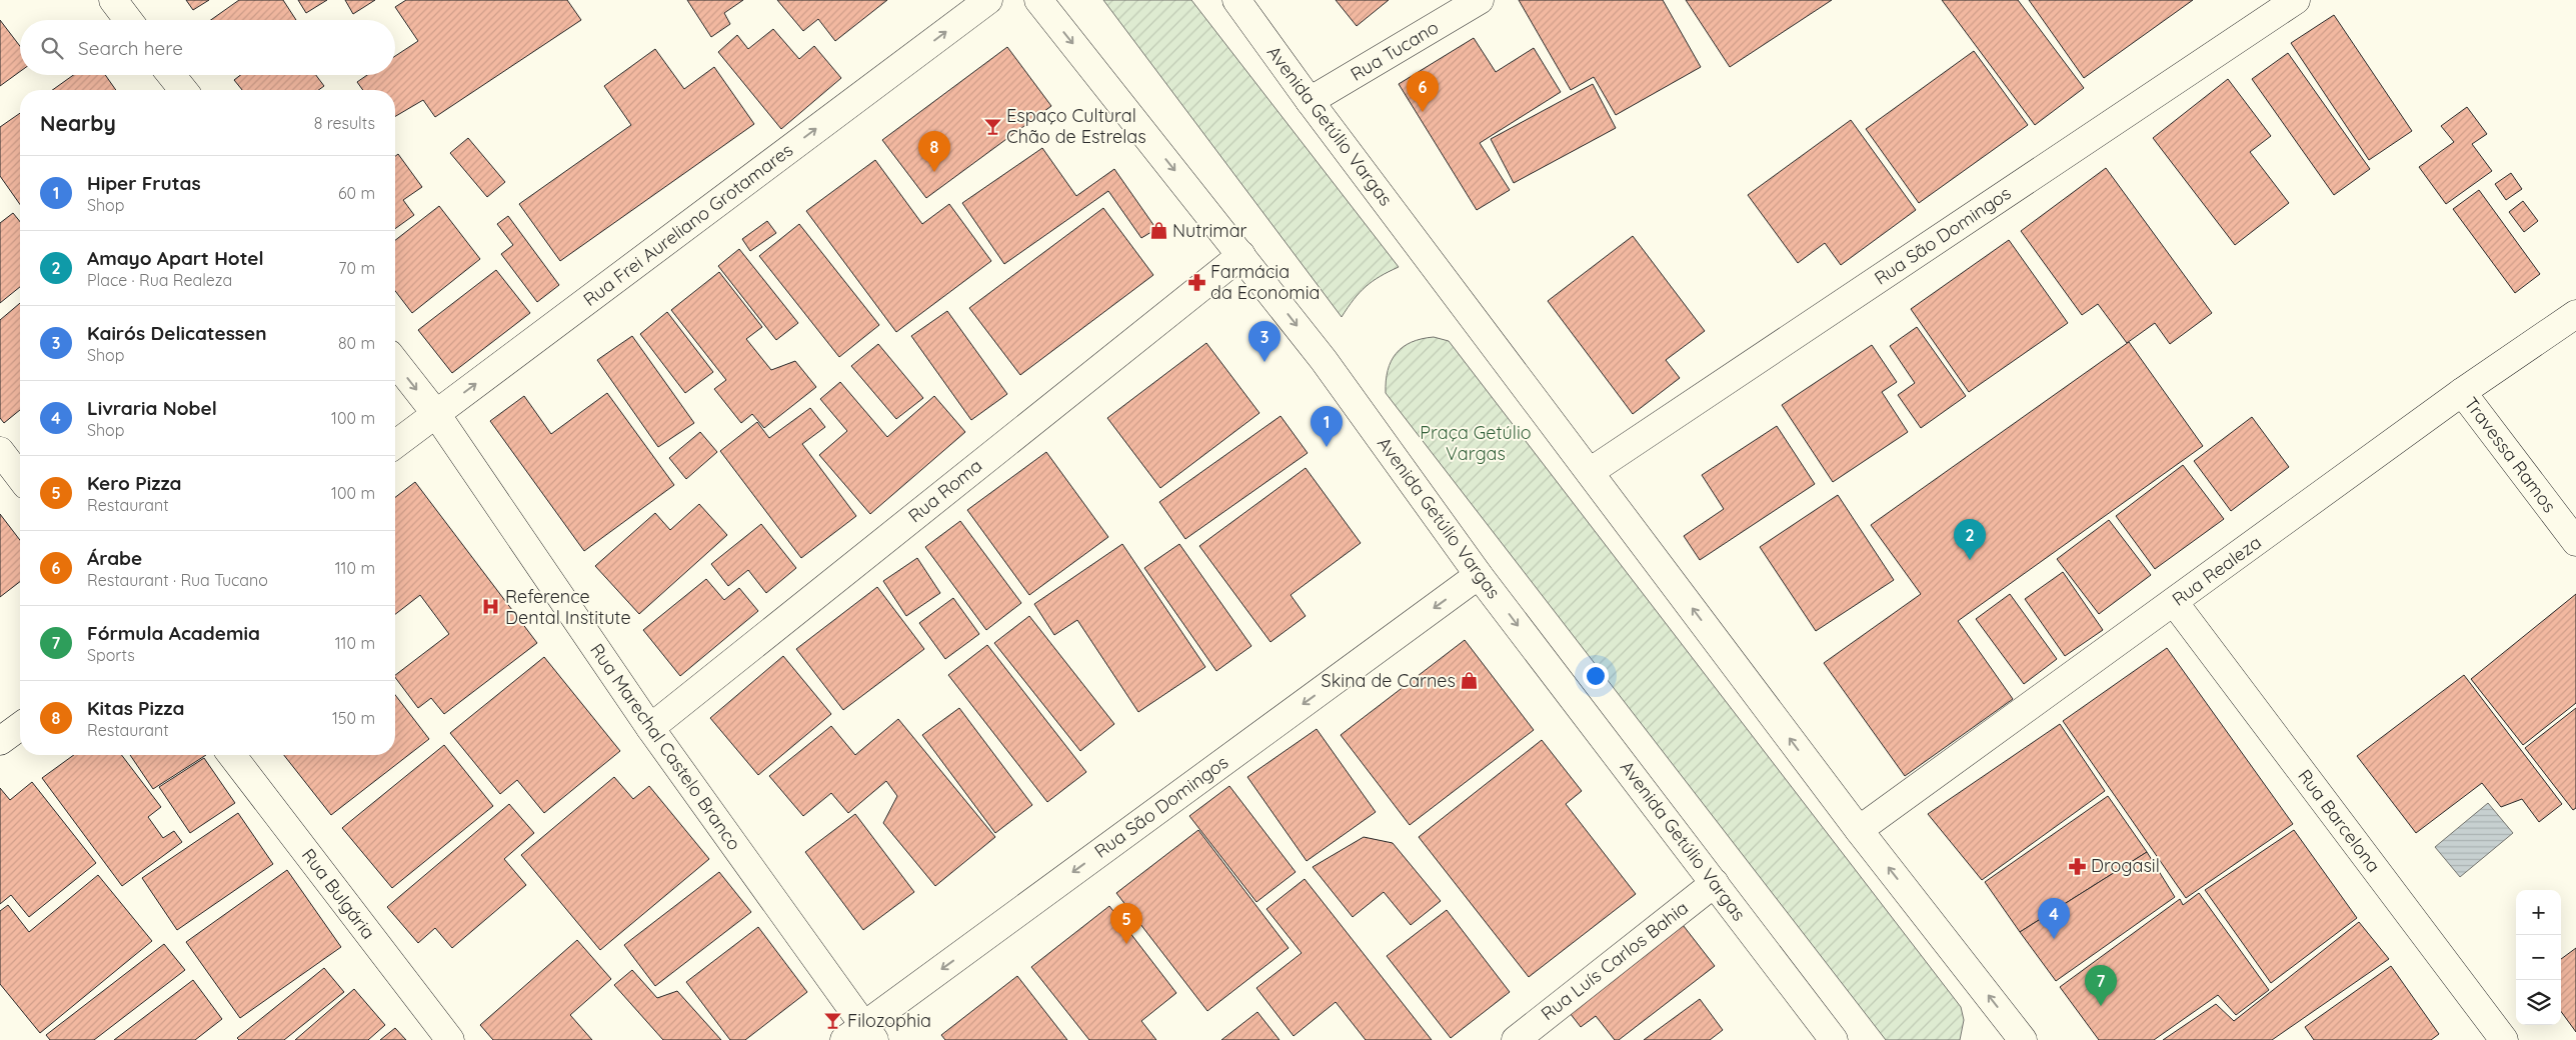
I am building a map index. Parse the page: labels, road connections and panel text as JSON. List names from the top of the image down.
{
  "streets": {
    "street": [
      "Rua Tucano",
      "Avenida Getúlio Vargas",
      "Rua Frei Aureliano Grotamares",
      "Rua São Domingos",
      "Travessa Ramos",
      "Rua Roma",
      "Rua Realeza",
      "Rua Marechal Castelo Branco",
      "Rua Barcelona",
      "Rua Bulgária",
      "Rua Luís Carlos Bahia"
    ]
  },
  "crossings": [
    ["Rua Tucano", "Avenida Getúlio Vargas"],
    ["Avenida Getúlio Vargas", "Rua São Domingos"],
    ["Avenida Getúlio Vargas", "Rua Roma"],
    ["Avenida Getúlio Vargas", "Rua Realeza"],
    ["Avenida Getúlio Vargas", "Rua Luís Carlos Bahia"],
    ["Rua Frei Aureliano Grotamares", "Rua Marechal Castelo Branco"],
    ["Rua São Domingos", "Rua Marechal Castelo Branco"],
    ["Travessa Ramos", "Rua Realeza"],
    ["Rua Roma", "Rua Marechal Castelo Branco"],
    ["Rua Realeza", "Rua Barcelona"]
  ],
  "one_way": ["Rua Frei Aureliano Grotamares", "Rua São Domingos"],
  "parks": ["Praça Getúlio Vargas"],
  "places": {
    "bar": ["Espaço Cultural Chão de Estrelas", "Filozophia"],
    "shop": ["Nutrimar", "Skina de Carnes"],
    "pharmacy": ["Farmácia da Economia", "Drogasil"],
    "hospital": ["Reference Dental Institute"]
  },
  "page": {
    "search": "Search here",
    "pins": [
      "6",
      "8",
      "3",
      "1",
      "2",
      "4",
      "5",
      "7"
    ],
    "heading": ["Nearby", "8 results"],
    "list": [
      {
        "mark": "1",
        "name": "Hiper Frutas",
        "note": "Shop",
        "value": "60 m"
      },
      {
        "mark": "2",
        "name": "Amayo Apart Hotel",
        "note": "Place · Rua Realeza",
        "value": "70 m"
      },
      {
        "mark": "3",
        "name": "Kairós Delicatessen",
        "note": "Shop",
        "value": "80 m"
      },
      {
        "mark": "4",
        "name": "Livraria Nobel",
        "note": "Shop",
        "value": "100 m"
      },
      {
        "mark": "5",
        "name": "Kero Pizza",
        "note": "Restaurant",
        "value": "100 m"
      },
      {
        "mark": "6",
        "name": "Árabe",
        "note": "Restaurant · Rua Tucano",
        "value": "110 m"
      },
      {
        "mark": "7",
        "name": "Fórmula Academia",
        "note": "Sports",
        "value": "110 m"
      },
      {
        "mark": "8",
        "name": "Kitas Pizza",
        "note": "Restaurant",
        "value": "150 m"
      }
    ],
    "map_buttons": ["+", "−"]
  }
}
